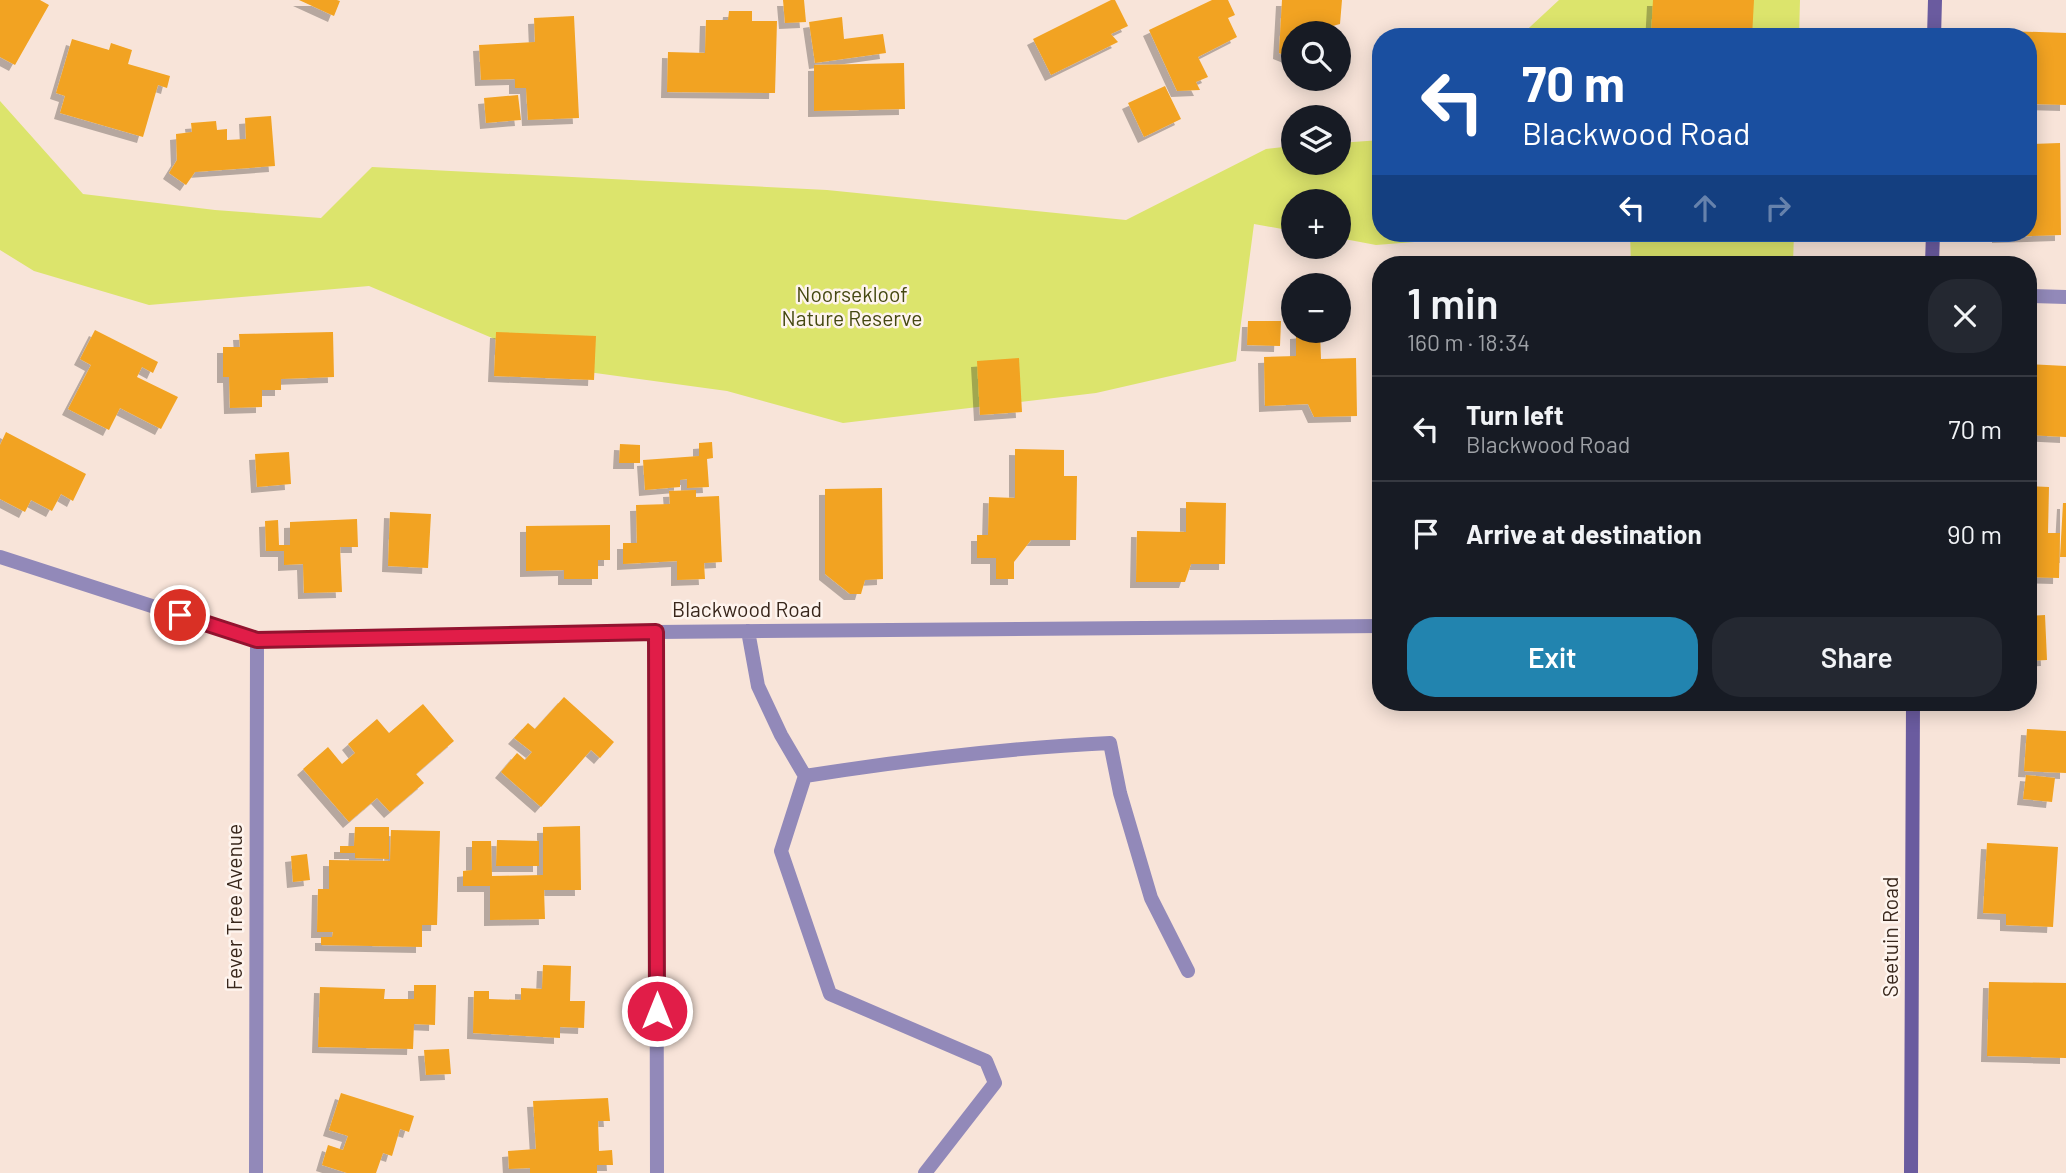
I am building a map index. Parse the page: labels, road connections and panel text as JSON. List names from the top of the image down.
{
  "streets": {
    "street": ["Blackwood Road", "Fever Tree Avenue", "Seetuin Road"]
  },
  "crossings": [
    ["Blackwood Road", "Fever Tree Avenue"]
  ],
  "parks": ["Noorsekloof Nature Reserve"],
  "page": {
    "map_buttons": ["+", "−"],
    "turn": ["70 m", "Blackwood Road"],
    "heading": ["1 min", "160 m · 18:34"],
    "list": [
      {
        "name": "Turn left",
        "note": "Blackwood Road",
        "value": "70 m"
      },
      {
        "name": "Arrive at destination",
        "value": "90 m"
      }
    ],
    "buttons": ["Exit", "Share"]
  }
}
